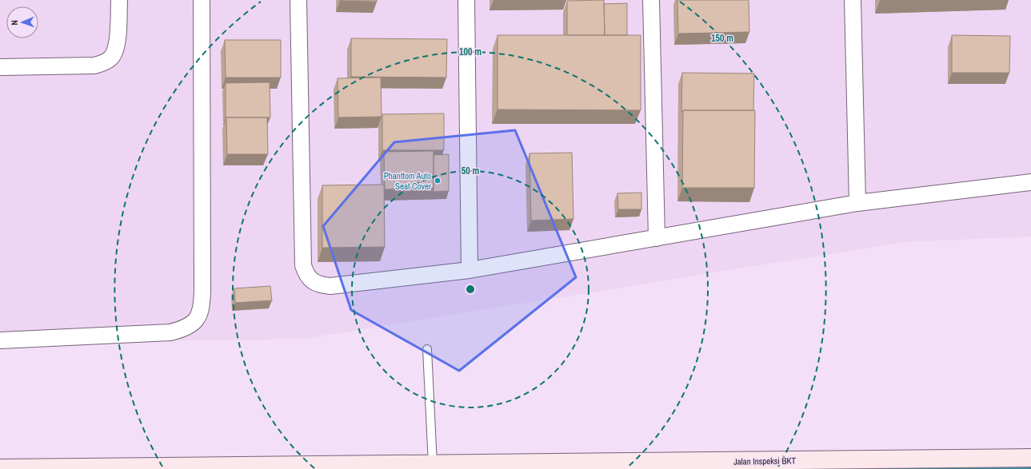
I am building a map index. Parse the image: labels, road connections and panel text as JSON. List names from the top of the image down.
{
  "streets": {
    "street": ["Jalan Inspeksi BKT"]
  },
  "places": ["Phanttom Auto Seat Cover"],
  "north": "left",
  "rings": ["150 m", "100 m", "50 m"]
}
